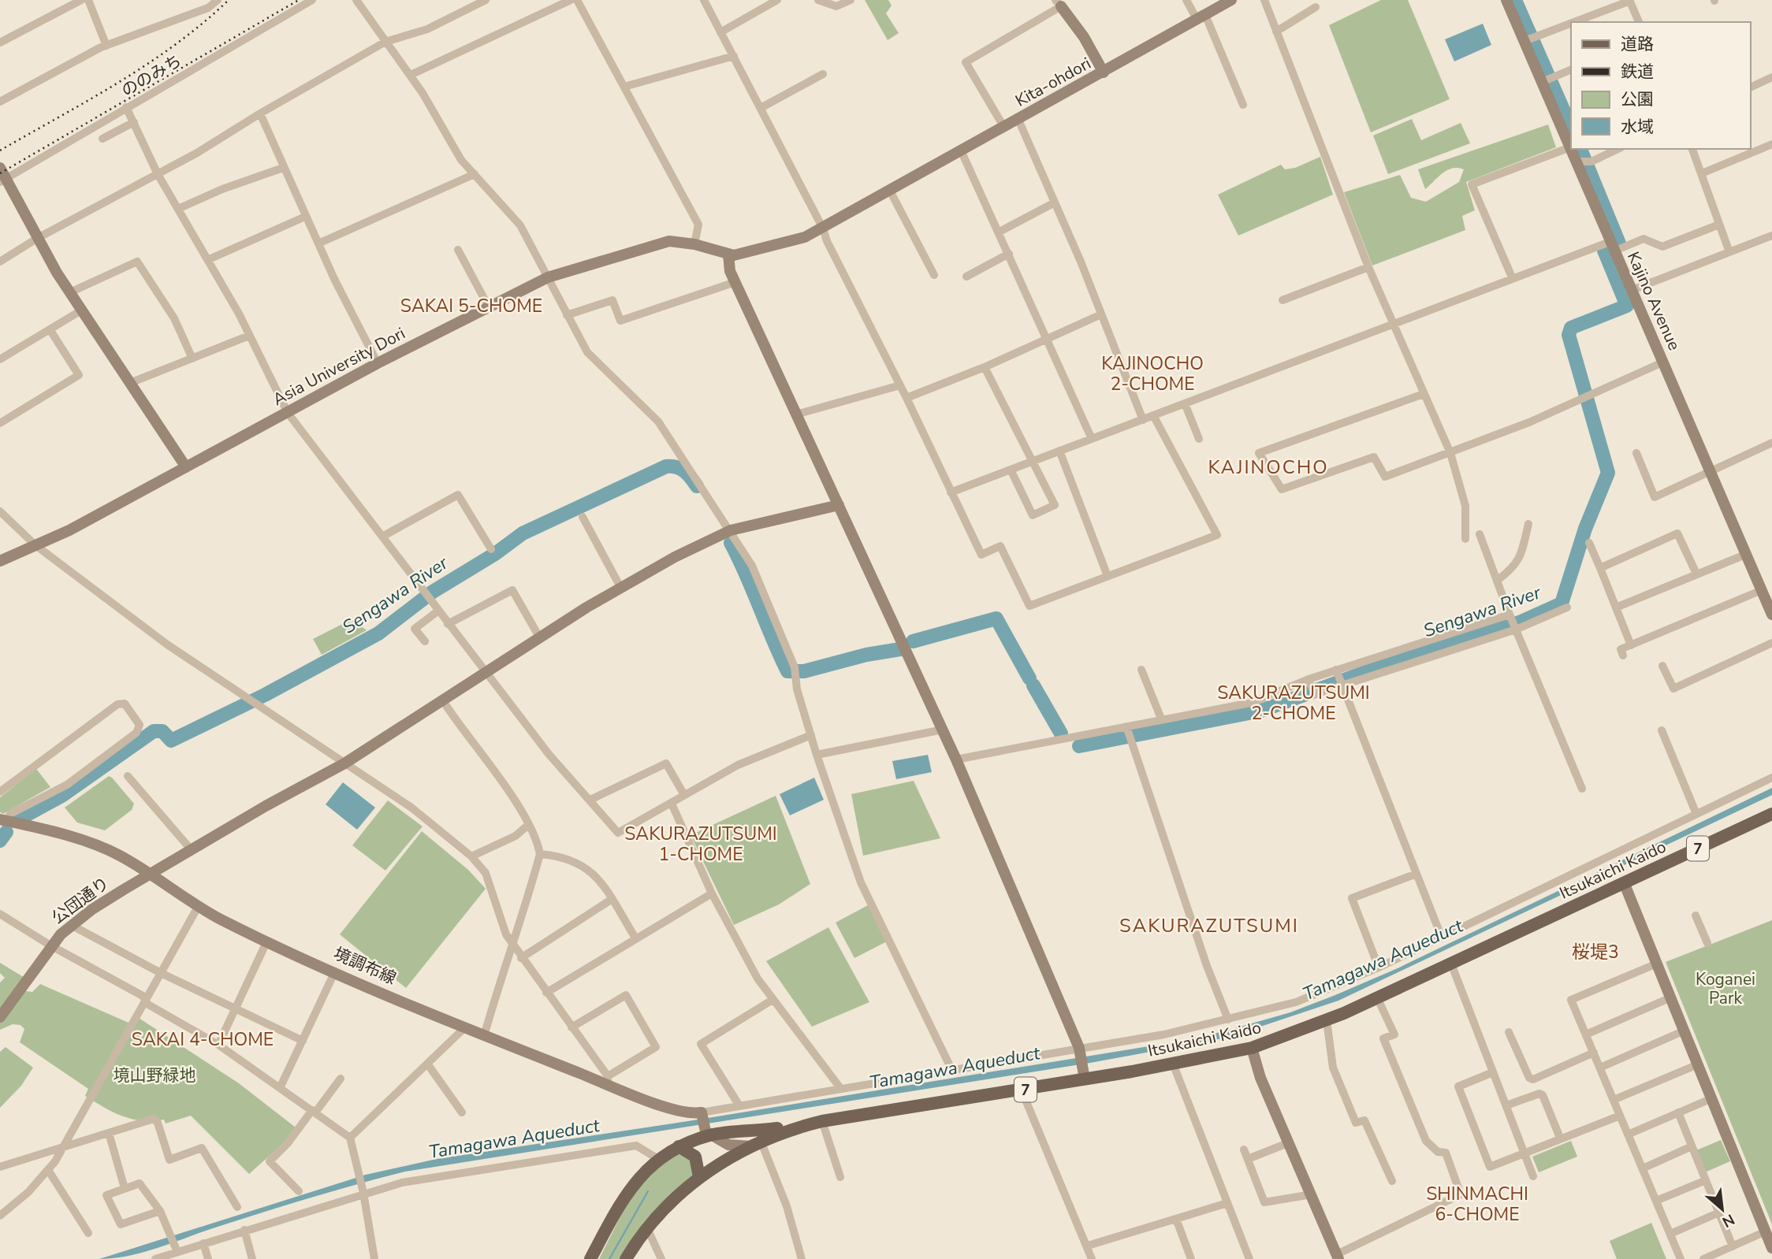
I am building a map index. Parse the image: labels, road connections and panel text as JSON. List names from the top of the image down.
{
  "streets": {
    "main road": ["7", "Itsukaichi Kaido"],
    "street": [
      "ののみち",
      "Kita-ohdori",
      "Kajino Avenue",
      "Asia University Dori",
      "公団通り",
      "境調布線"
    ]
  },
  "crossings": [
    ["Kita-ohdori", "Asia University Dori"],
    ["公団通り", "境調布線"]
  ],
  "districts": [
    "SAKAI 5-CHOME",
    "KAJINOCHO 2-CHOME",
    "KAJINOCHO",
    "SAKURAZUTSUMI 2-CHOME",
    "SAKURAZUTSUMI 1-CHOME",
    "SAKURAZUTSUMI",
    "桜堤3",
    "SAKAI 4-CHOME",
    "SHINMACHI 6-CHOME"
  ],
  "water": ["Sengawa River", "Tamagawa Aqueduct"],
  "parks": ["Koganei Park", "境山野緑地"],
  "legend": [
    "道路",
    "鉄道",
    "公園",
    "水域"
  ],
  "north": "bottom right"
}
